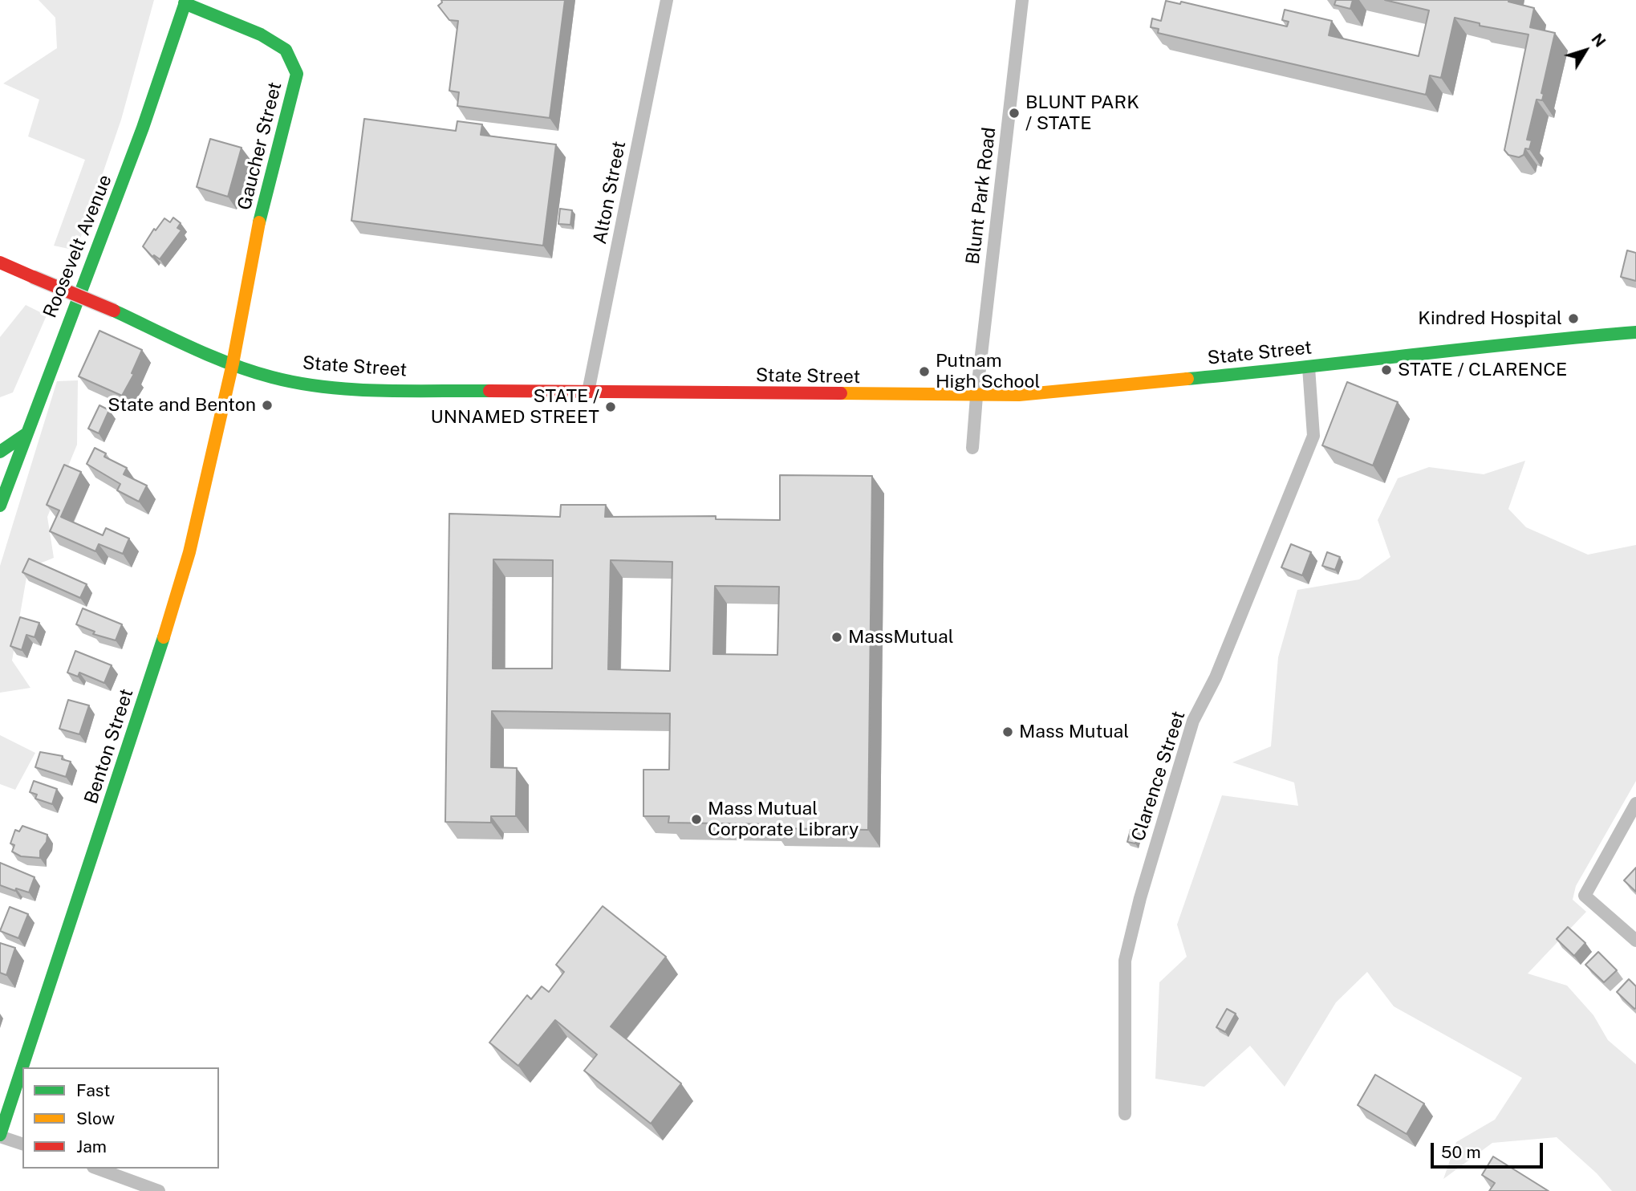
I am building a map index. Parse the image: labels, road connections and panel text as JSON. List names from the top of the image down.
{
  "streets": {
    "main road": [
      "Gaucher Street",
      "Roosevelt Avenue",
      "State Street",
      "Benton Street"
    ],
    "street": ["Alton Street", "Blunt Park Road", "Clarence Street"]
  },
  "crossings": [
    ["Gaucher Street", "Roosevelt Avenue"],
    ["Gaucher Street", "State Street"],
    ["Gaucher Street", "Benton Street"],
    ["Alton Street", "State Street"],
    ["Blunt Park Road", "State Street"],
    ["State Street", "Benton Street"],
    ["State Street", "Clarence Street"]
  ],
  "places": [
    "BLUNT PARK / STATE",
    "Kindred Hospital",
    "STATE / CLARENCE",
    "Putnam High School",
    "State and Benton",
    "STATE / UNNAMED STREET",
    "MassMutual",
    "Mass Mutual",
    "Mass Mutual Corporate Library"
  ],
  "legend": ["Fast", "Slow", "Jam"],
  "scale_bar": "50 m",
  "north": "top right"
}
